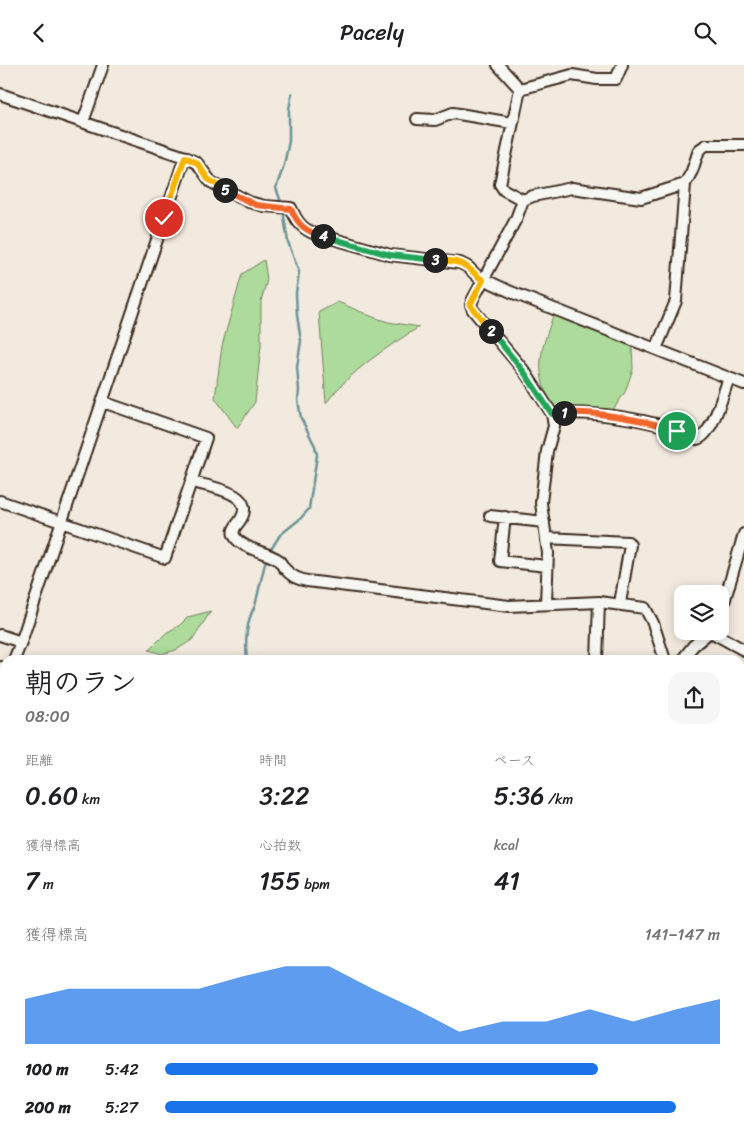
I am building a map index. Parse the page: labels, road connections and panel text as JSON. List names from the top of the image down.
{
  "page": {
    "header": "Pacely",
    "pins": [
      "5",
      "4",
      "3",
      "2",
      "1"
    ],
    "heading": ["朝のラン", "08:00"],
    "stats": [
      ["距離", "0.60 km"],
      ["時間", "3:22"],
      ["ペース", "5:36 /km"],
      ["獲得標高", "7 m"],
      ["心拍数", "155 bpm"],
      ["kcal", "41"]
    ],
    "chart": ["獲得標高", "141–147 m"],
    "list": [
      {
        "name": "100 m",
        "note": "5:42"
      },
      {
        "name": "200 m",
        "note": "5:27"
      }
    ]
  }
}
